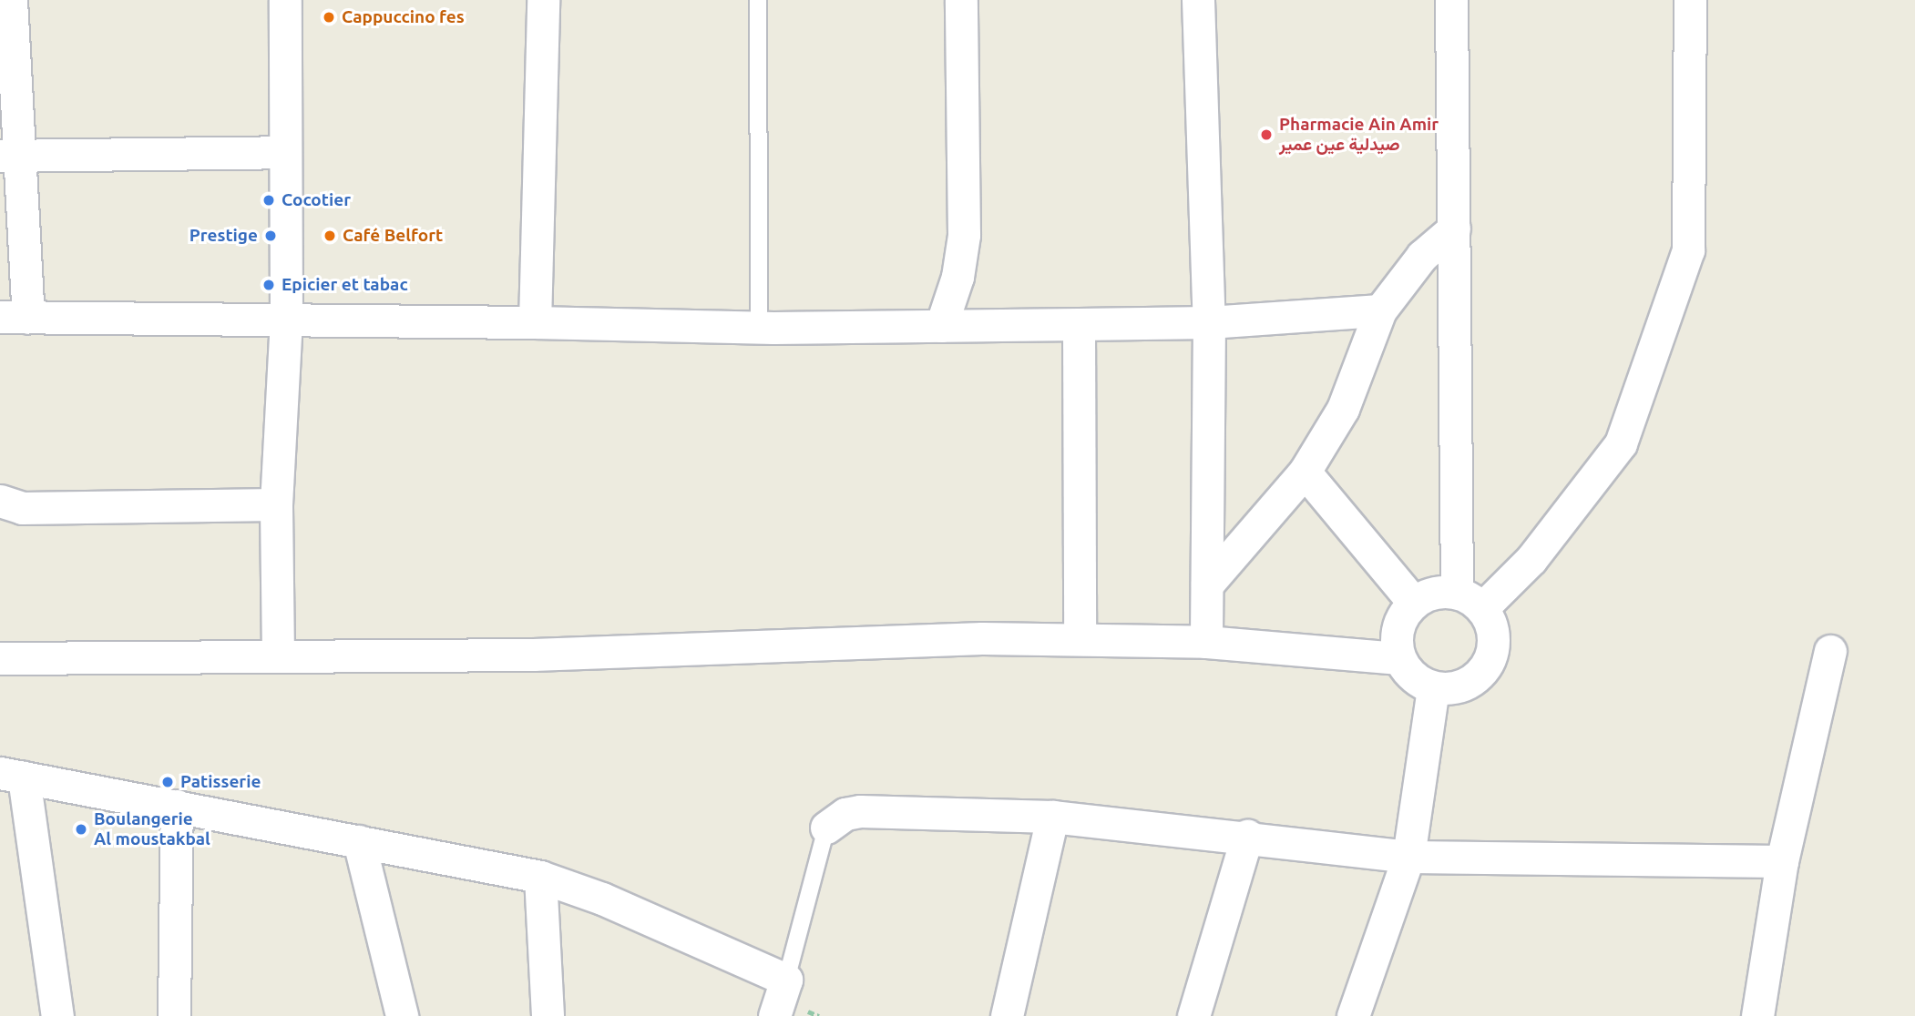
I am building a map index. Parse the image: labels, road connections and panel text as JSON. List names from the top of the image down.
{
  "places": [
    "Cappuccino fes",
    "Pharmacie Ain Amir صيدلية عين عمير",
    "Cocotier",
    "Prestige",
    "Café Belfort",
    "Epicier et tabac",
    "Patisserie",
    "Boulangerie Al moustakbal"
  ]
}
